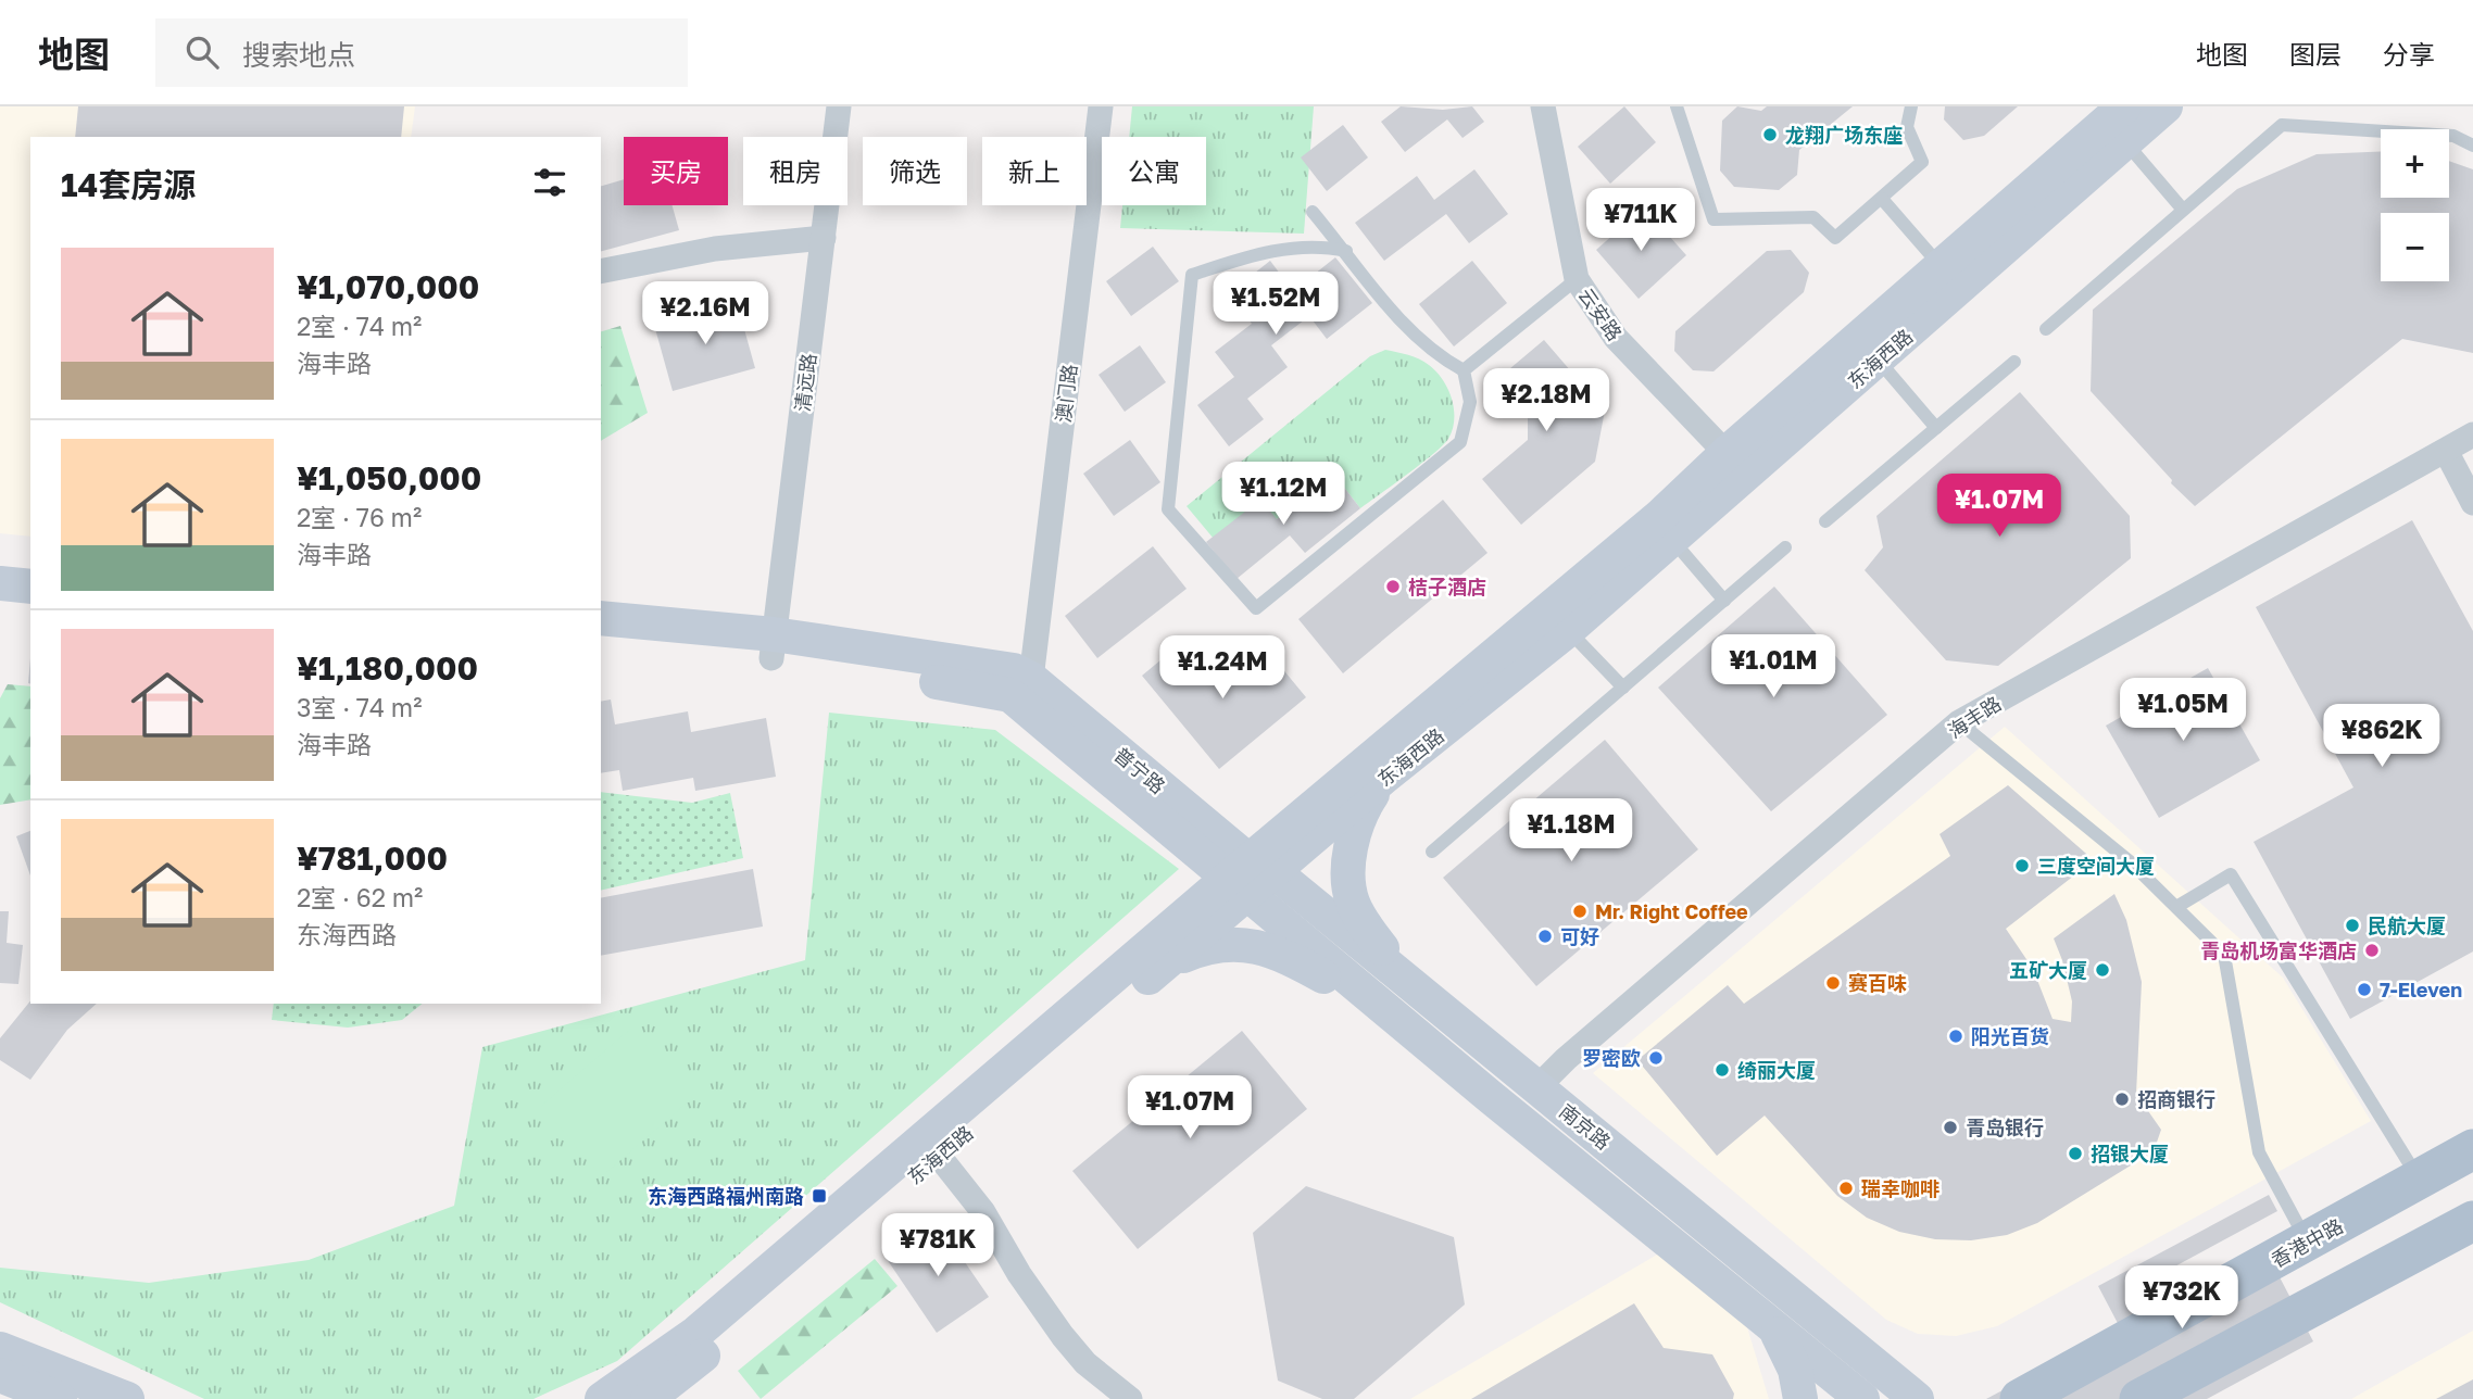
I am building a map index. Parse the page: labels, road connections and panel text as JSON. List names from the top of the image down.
{
  "streets": {
    "main road": [
      "东海西路",
      "普宁路",
      "南京路",
      "香港中路"
    ],
    "street": [
      "云安路",
      "清远路",
      "澳门路",
      "海丰路"
    ]
  },
  "crossings": [
    ["云安路", "东海西路"],
    ["东海西路", "普宁路"],
    ["东海西路", "南京路"],
    ["澳门路", "普宁路"],
    ["海丰路", "南京路"],
    ["普宁路", "南京路"]
  ],
  "places": {
    "other": [
      "龙翔广场东座",
      "桔子酒店",
      "三度空间大厦",
      "Mr. Right Coffee",
      "民航大厦",
      "可好",
      "青岛机场富华酒店",
      "五矿大厦",
      "赛百味",
      "7-Eleven",
      "阳光百货",
      "罗密欧",
      "绮丽大厦",
      "招商银行",
      "青岛银行",
      "招银大厦",
      "瑞幸咖啡"
    ],
    "transit": ["东海西路福州南路"]
  },
  "page": {
    "header": "地图",
    "search": "搜索地点",
    "nav": ["地图", "图层", "分享"],
    "map_buttons": ["+", "−"],
    "chip": [
      "买房",
      "租房",
      "筛选",
      "新上",
      "公寓"
    ],
    "heading": "14套房源",
    "price": [
      "¥711K",
      "¥1.52M",
      "¥2.16M",
      "¥2.18M",
      "¥1.12M",
      "¥1.07M",
      "¥1.01M",
      "¥1.24M",
      "¥1.05M",
      "¥862K",
      "¥1.18M",
      "¥1.07M",
      "¥781K",
      "¥732K"
    ],
    "list": [
      {
        "name": "¥1,070,000",
        "note": "2室 · 74 m² · 海丰路"
      },
      {
        "name": "¥1,050,000",
        "note": "2室 · 76 m² · 海丰路"
      },
      {
        "name": "¥1,180,000",
        "note": "3室 · 74 m² · 海丰路"
      },
      {
        "name": "¥781,000",
        "note": "2室 · 62 m² · 东海西路"
      }
    ]
  }
}
